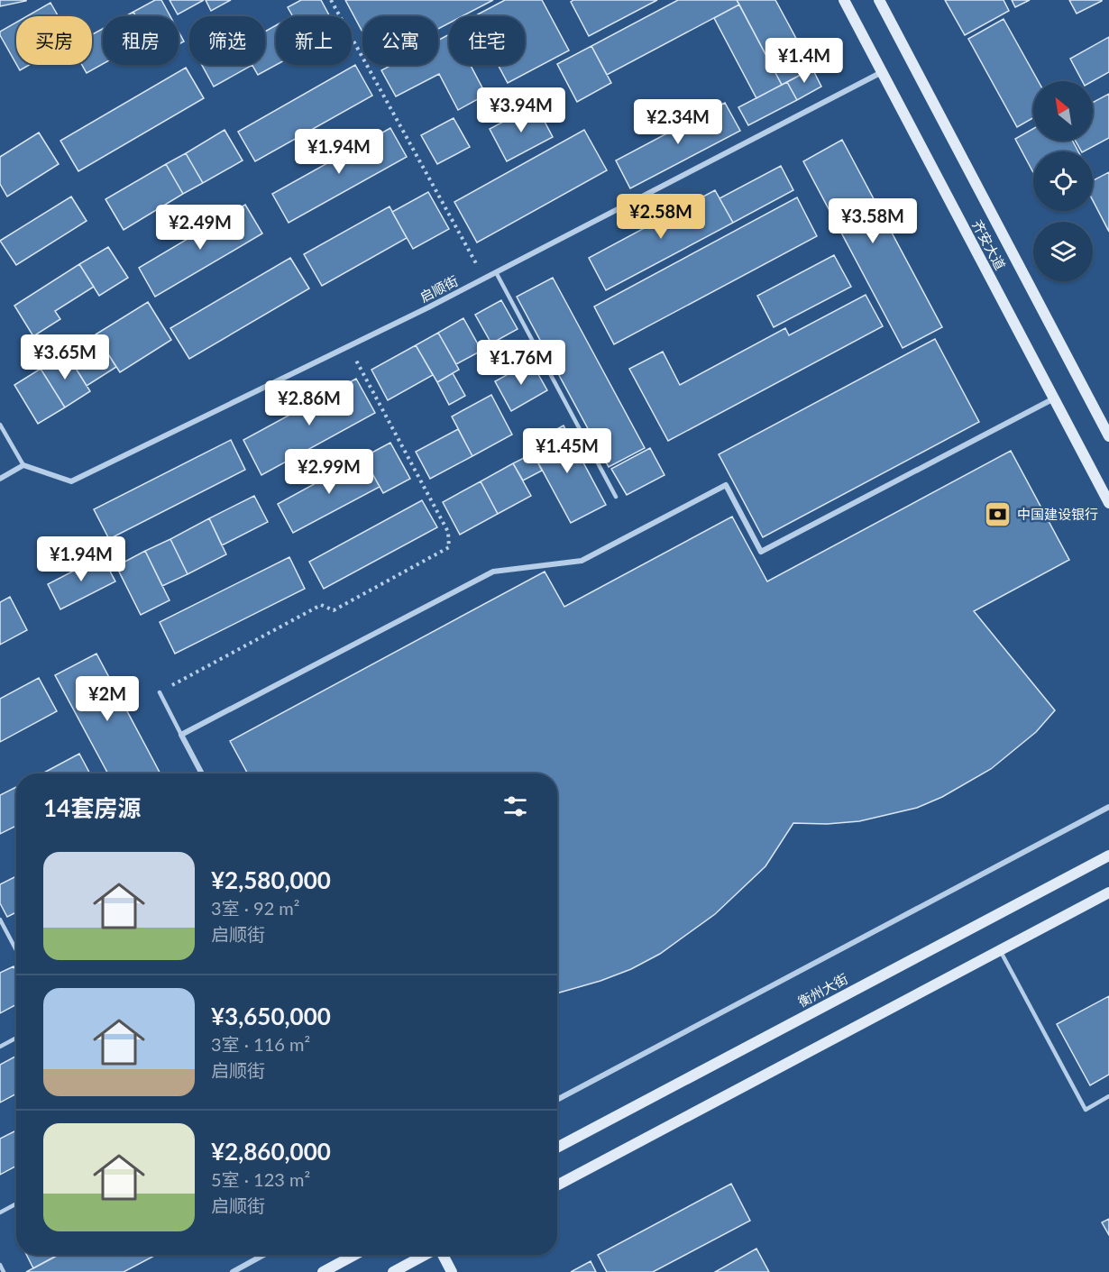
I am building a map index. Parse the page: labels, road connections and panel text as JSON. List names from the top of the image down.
{
  "streets": {
    "main road": ["齐安大道", "衡州大街"],
    "street": ["启顺街"]
  },
  "crossings": [
    ["齐安大道", "启顺街"]
  ],
  "places": {
    "bank": ["中国建设银行"]
  },
  "north": "top left",
  "page": {
    "chip": [
      "买房",
      "租房",
      "筛选",
      "新上",
      "公寓",
      "住宅"
    ],
    "price": [
      "¥1.4M",
      "¥3.94M",
      "¥2.34M",
      "¥1.94M",
      "¥2.58M",
      "¥3.58M",
      "¥2.49M",
      "¥3.65M",
      "¥1.76M",
      "¥2.86M",
      "¥1.45M",
      "¥2.99M",
      "¥1.94M",
      "¥2M"
    ],
    "heading": "14套房源",
    "list": [
      {
        "name": "¥2,580,000",
        "note": "3室 · 92 m² · 启顺街"
      },
      {
        "name": "¥3,650,000",
        "note": "3室 · 116 m² · 启顺街"
      },
      {
        "name": "¥2,860,000",
        "note": "5室 · 123 m² · 启顺街"
      }
    ]
  }
}
